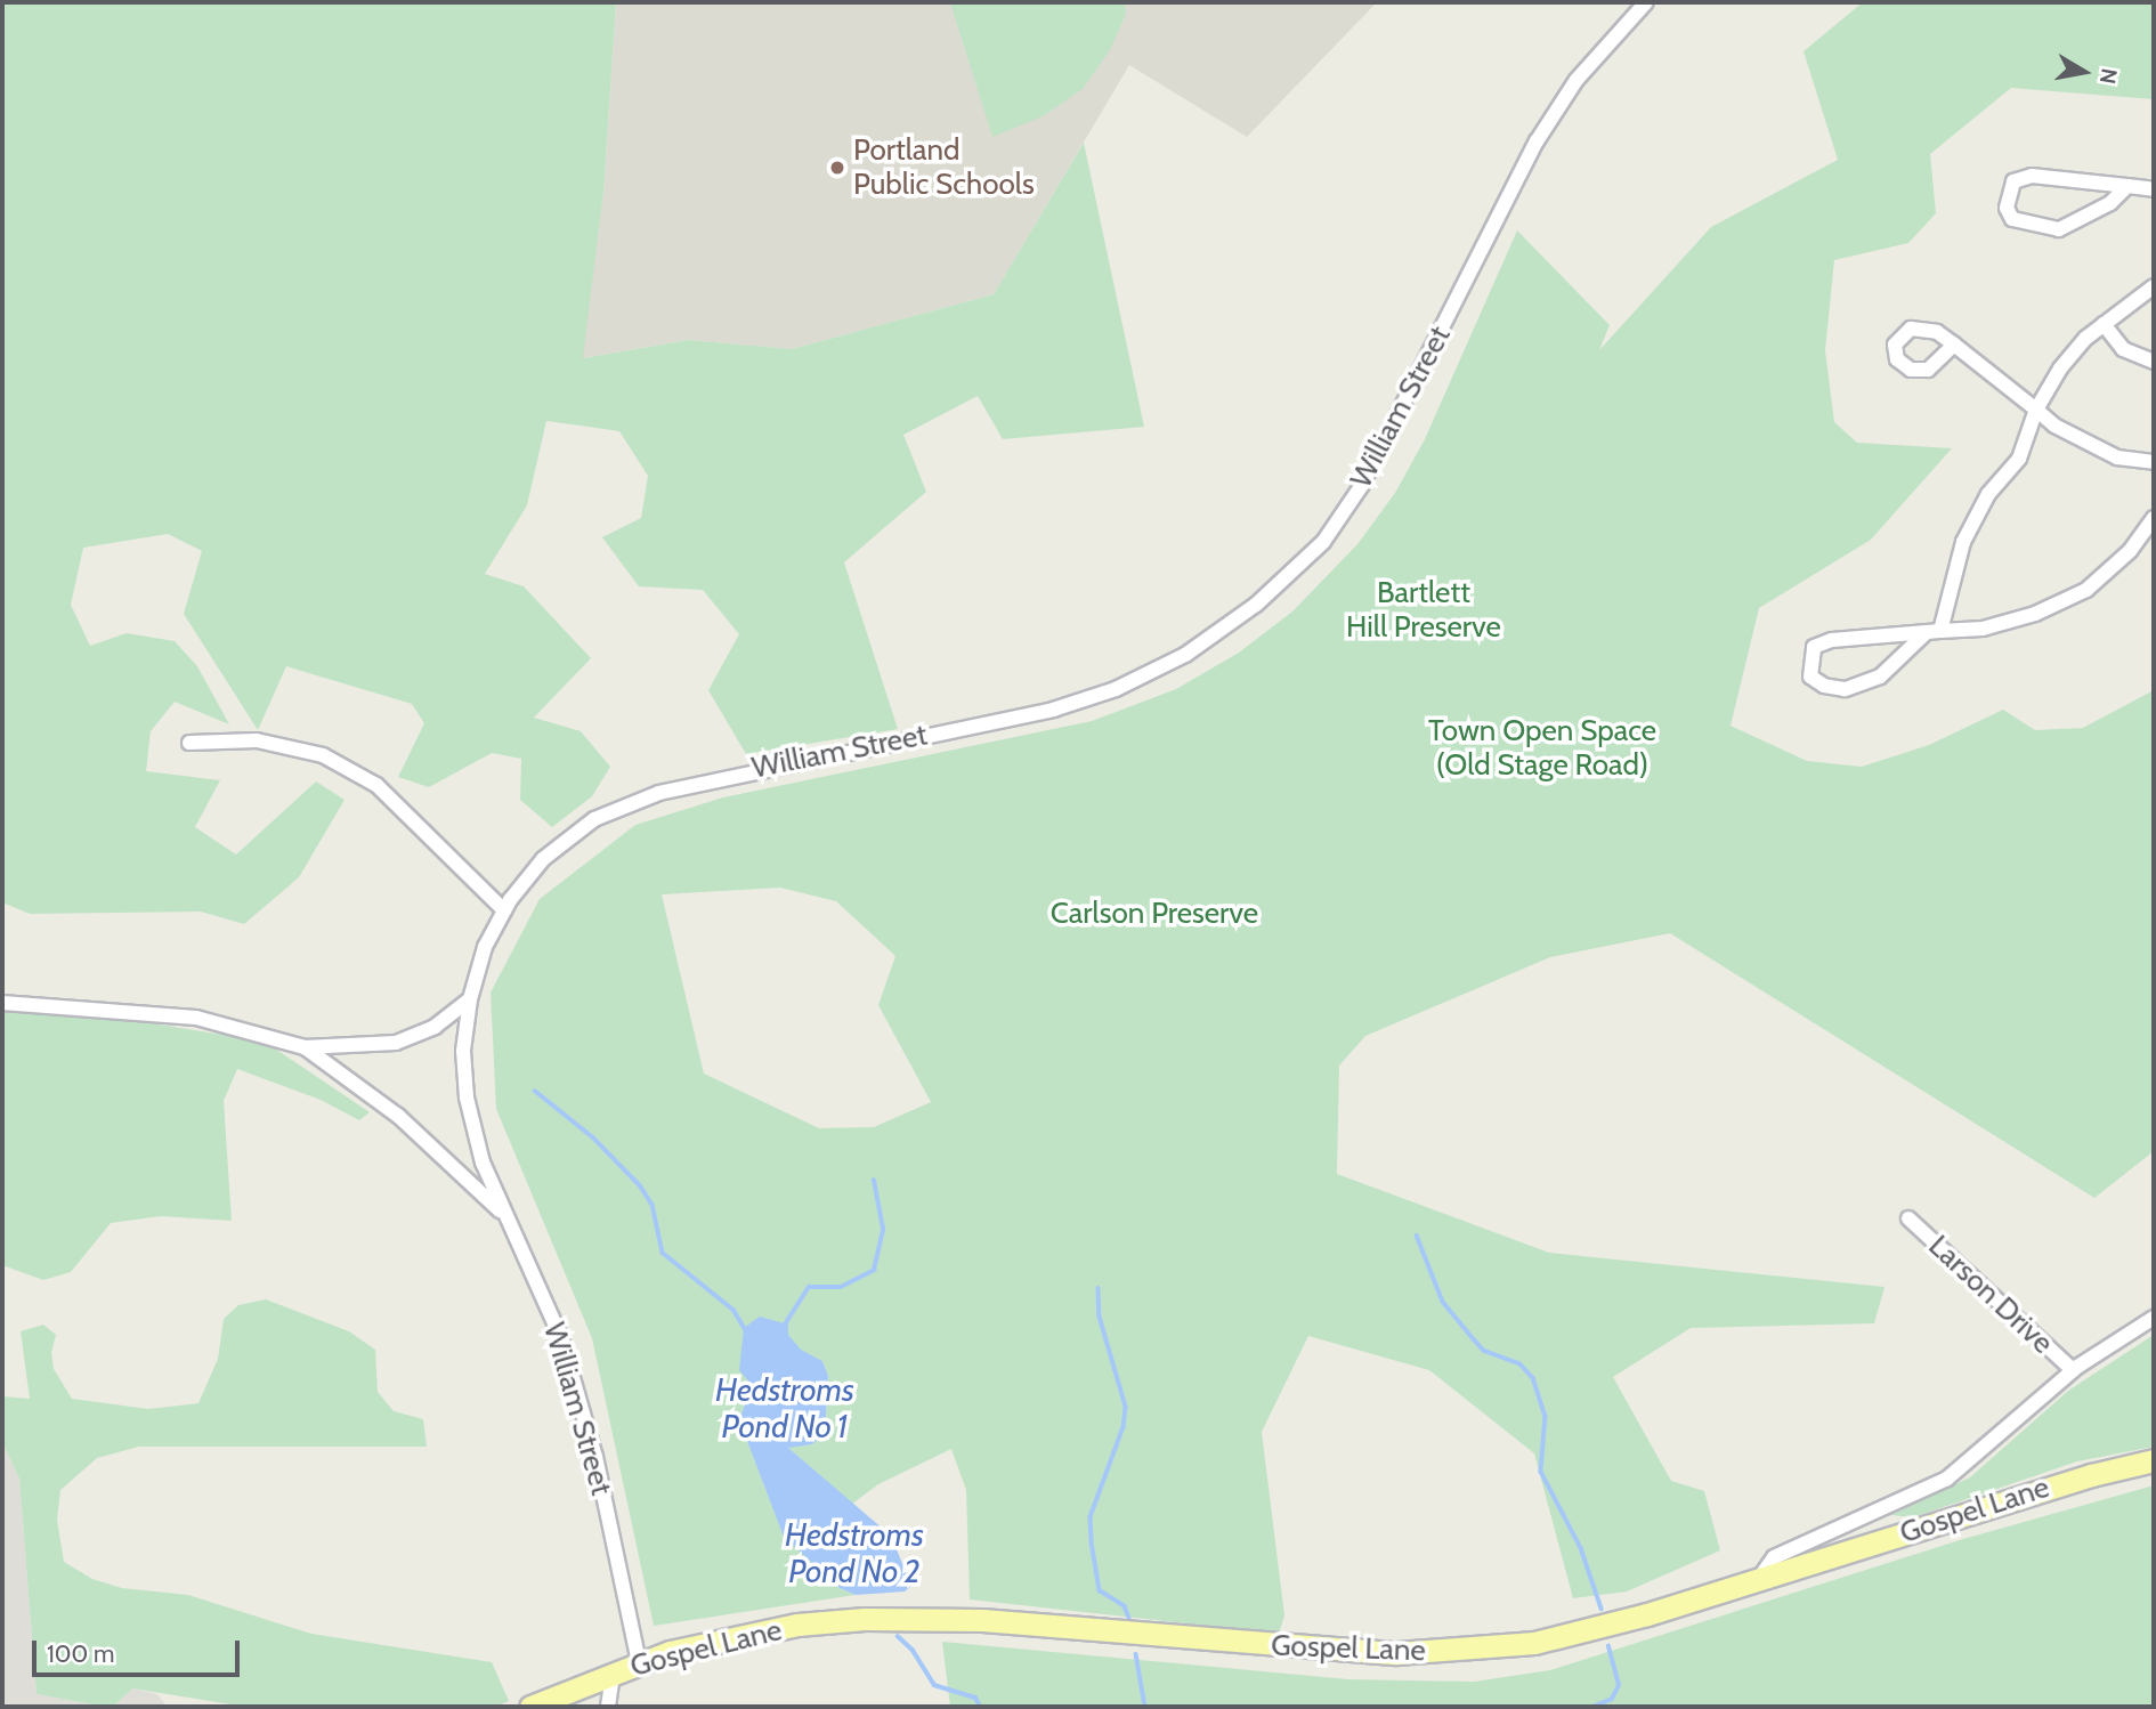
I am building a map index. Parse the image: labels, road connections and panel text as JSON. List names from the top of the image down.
{
  "streets": {
    "main road": ["Gospel Lane"],
    "street": ["William Street", "Larson Drive"]
  },
  "crossings": [
    ["William Street", "Gospel Lane"]
  ],
  "water": ["Hedstroms Pond No 1", "Hedstroms Pond No 2"],
  "parks": ["Bartlett Hill Preserve", "Town Open Space (Old Stage Road)", "Carlson Preserve"],
  "places": ["Portland Public Schools"],
  "scale_bar": "100 m",
  "north": "right"
}
